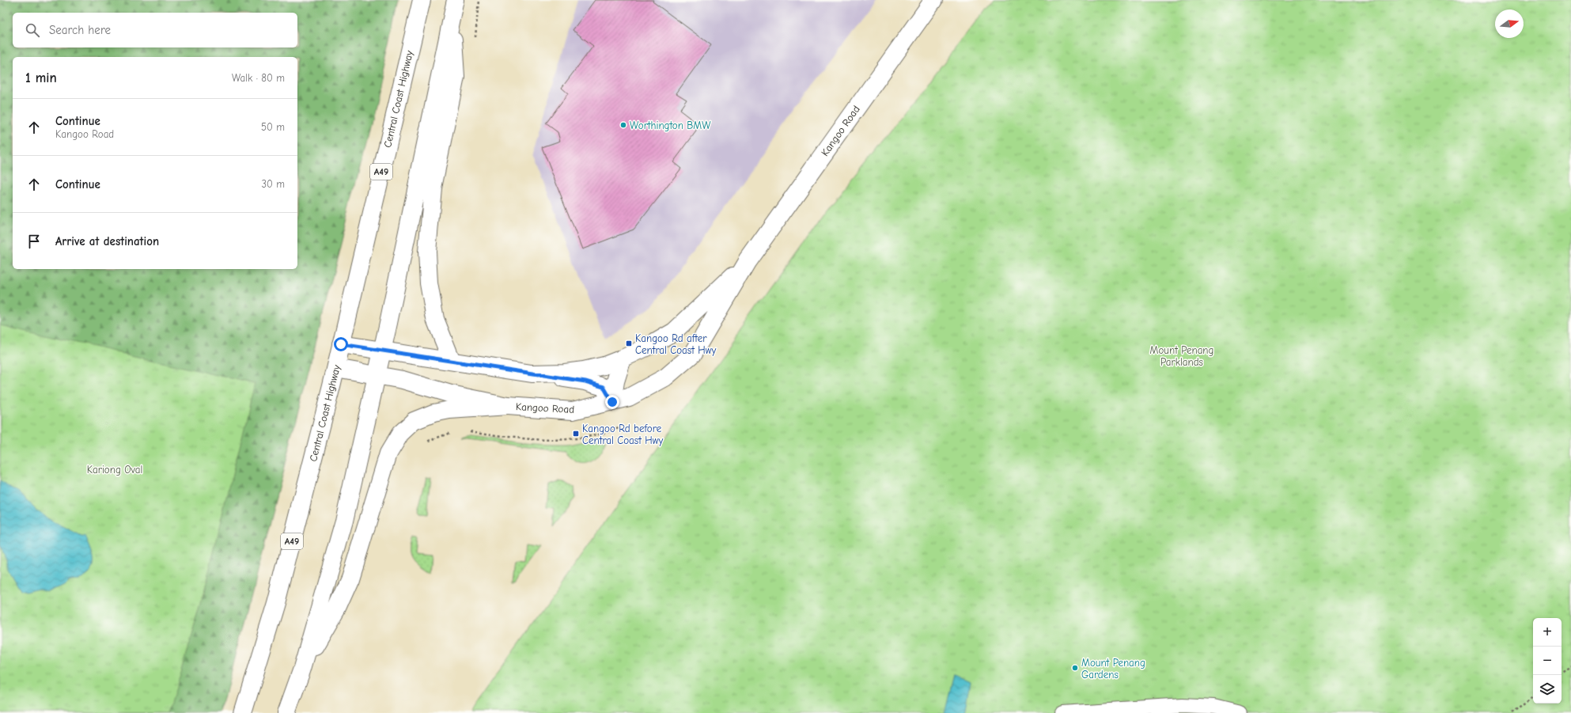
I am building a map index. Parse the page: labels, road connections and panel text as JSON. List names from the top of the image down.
{
  "streets": {
    "main road": ["Central Coast Highway", "Kangoo Road", "A49"]
  },
  "crossings": [
    ["Central Coast Highway", "Kangoo Road"]
  ],
  "parks": ["Mount Penang Parklands", "Kariong Oval"],
  "places": {
    "other": ["Worthington BMW", "Mount Penang Gardens"],
    "transit": ["Kangoo Rd after Central Coast Hwy", "Kangoo Rd before Central Coast Hwy"]
  },
  "north": "right",
  "page": {
    "search": "Search here",
    "heading": ["1 min", "Walk · 80 m"],
    "list": [
      ["Continue", "Kangoo Road", "50 m"],
      ["Continue", "30 m"],
      "Arrive at destination"
    ],
    "map_buttons": ["+", "−"]
  }
}
